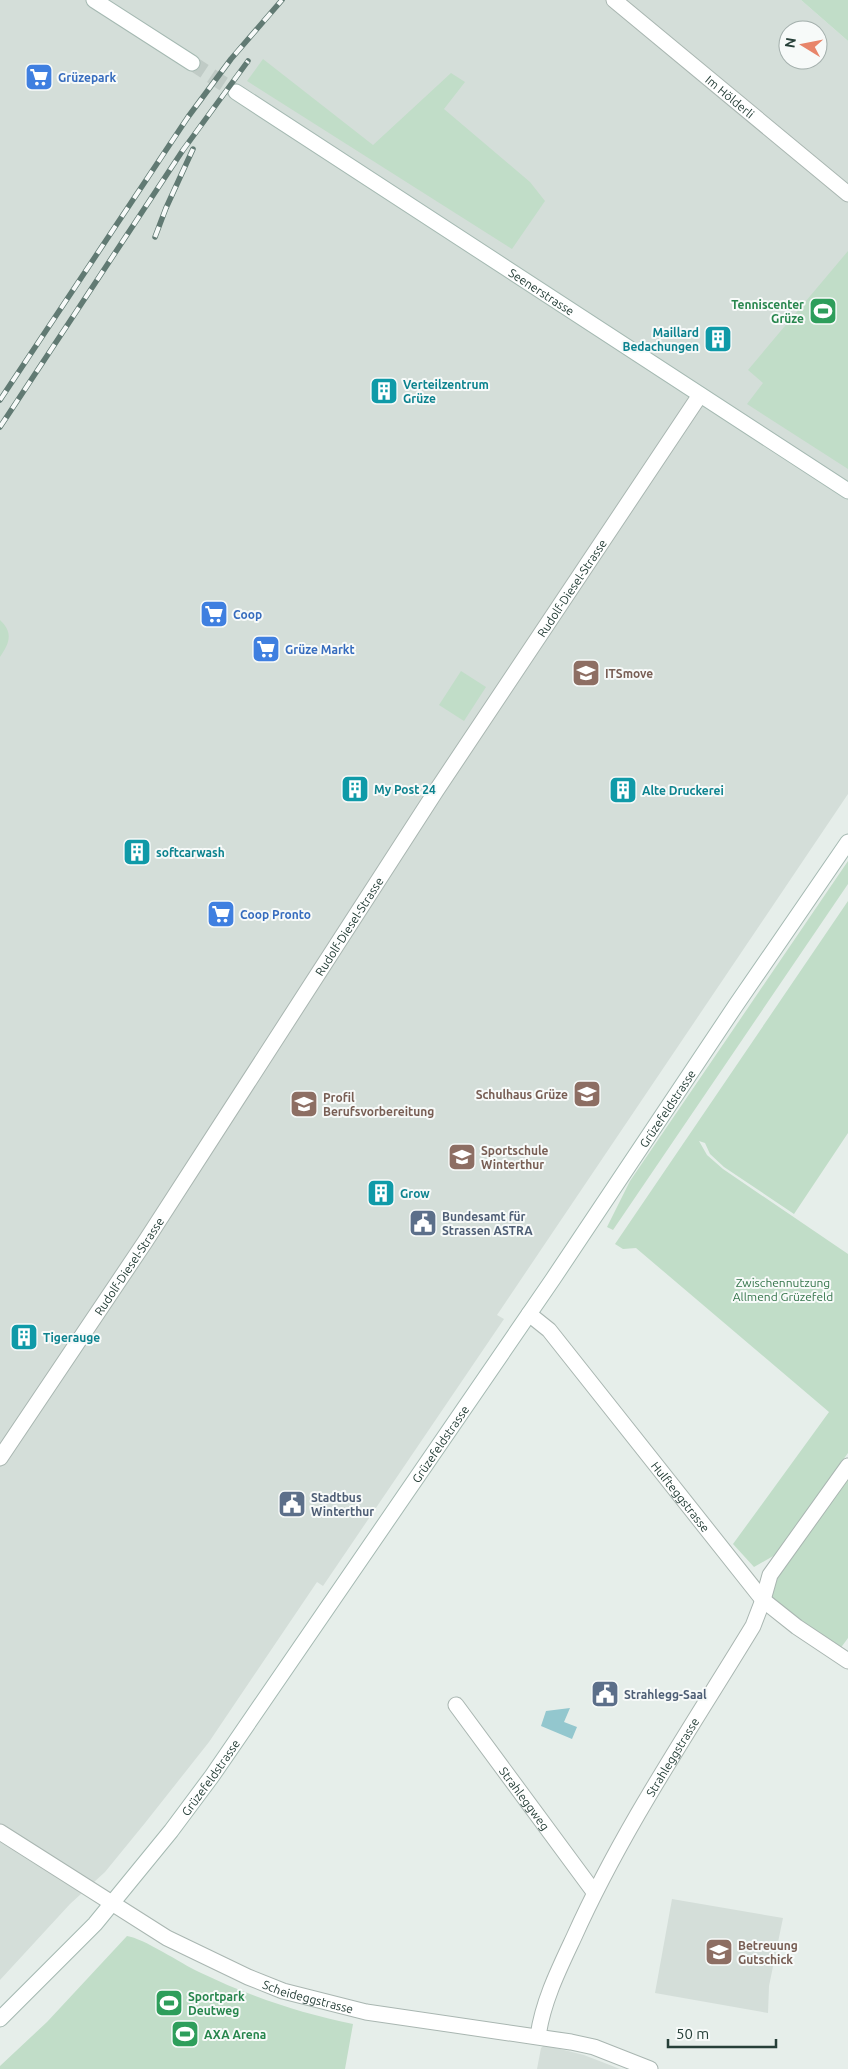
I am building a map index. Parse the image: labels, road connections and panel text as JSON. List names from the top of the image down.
{
  "streets": {
    "street": [
      "Im Hölderli",
      "Seenerstrasse",
      "Rudolf-Diesel-Strasse",
      "Grüzefeldstrasse",
      "Hulfteggstrasse",
      "Strahleggstrasse",
      "Strahleggweg",
      "Scheideggstrasse"
    ]
  },
  "crossings": [
    ["Seenerstrasse", "Rudolf-Diesel-Strasse"],
    ["Grüzefeldstrasse", "Hulfteggstrasse"],
    ["Grüzefeldstrasse", "Scheideggstrasse"],
    ["Hulfteggstrasse", "Strahleggstrasse"],
    ["Strahleggstrasse", "Strahleggweg"],
    ["Strahleggstrasse", "Scheideggstrasse"]
  ],
  "parks": ["Zwischennutzung Allmend Grüzefeld"],
  "places": {
    "supermarket": [
      "Grüzepark",
      "Coop",
      "Grüze Markt",
      "Coop Pronto"
    ],
    "sports": ["Tenniscenter Grüze", "Sportpark Deutweg", "AXA Arena"],
    "building": [
      "Maillard Bedachungen",
      "Verteilzentrum Grüze",
      "My Post 24",
      "Alte Druckerei",
      "softcarwash",
      "Grow",
      "Tigerauge"
    ],
    "school or university": [
      "ITSmove",
      "Schulhaus Grüze",
      "Profil Berufsvorbereitung",
      "Sportschule Winterthur",
      "Betreuung Gutschick"
    ],
    "public building": ["Bundesamt für Strassen ASTRA", "Stadtbus Winterthur", "Strahlegg-Saal"]
  },
  "scale_bar": "50 m",
  "north": "left"
}
